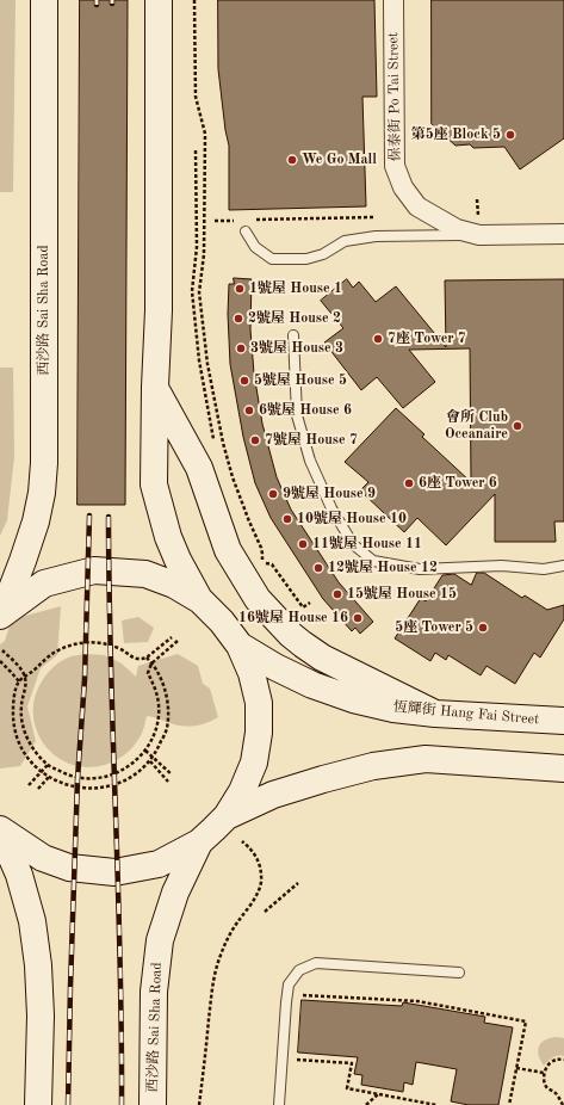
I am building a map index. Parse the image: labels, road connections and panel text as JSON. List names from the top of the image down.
{
  "streets": {
    "main road": ["西沙路 Sai Sha Road", "恆輝街 Hang Fai Street"],
    "street": ["保泰街 Po Tai Street"]
  },
  "places": [
    "第5座 Block 5",
    "We Go Mall",
    "1號屋 House 1",
    "2號屋 House 2",
    "7座 Tower 7",
    "3號屋 House 3",
    "5號屋 House 5",
    "6號屋 House 6",
    "會所 Club Oceanaire",
    "7號屋 House 7",
    "6座 Tower 6",
    "9號屋 House 9",
    "10號屋 House 10",
    "11號屋 House 11",
    "12號屋 House 12",
    "15號屋 House 15",
    "16號屋 House 16",
    "5座 Tower 5"
  ]
}
